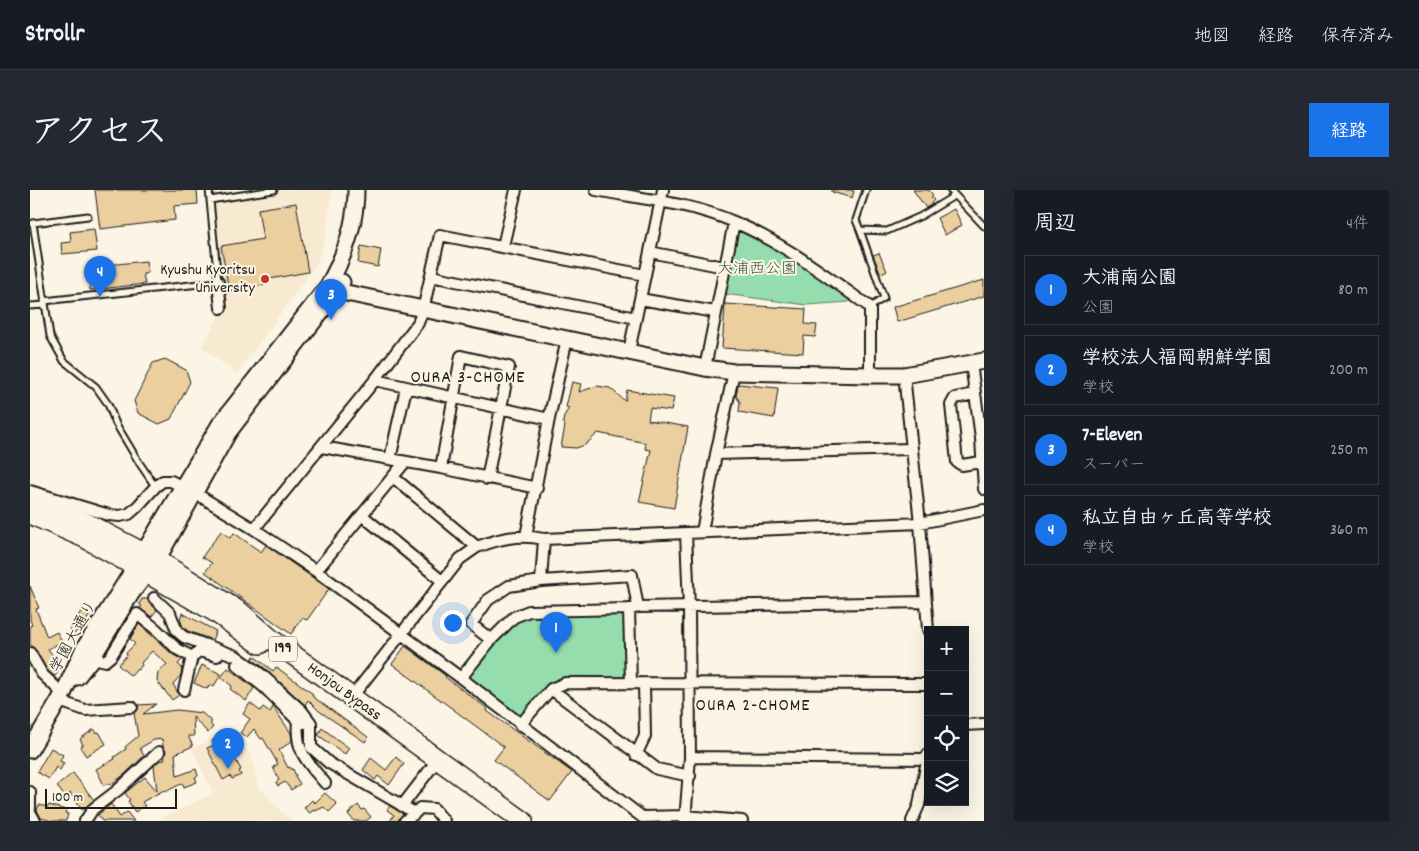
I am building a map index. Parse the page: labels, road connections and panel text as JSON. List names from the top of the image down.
{
  "streets": {
    "highway": ["199", "Honjou Bypass"],
    "street": ["学園大通り"]
  },
  "crossings": [
    ["学園大通り", "Honjou Bypass"]
  ],
  "districts": ["OURA 3-CHOME", "OURA 2-CHOME"],
  "parks": ["大浦西公園"],
  "places": ["Kyushu Kyoritsu University"],
  "scale_bar": "100 m",
  "page": {
    "header": "Strollr",
    "nav": ["地図", "経路", "保存済み"],
    "title": "アクセス",
    "buttons": "経路",
    "heading": ["周辺", "4件"],
    "list": [
      {
        "mark": "1",
        "name": "大浦南公園",
        "note": "公園",
        "value": "80 m"
      },
      {
        "mark": "2",
        "name": "学校法人福岡朝鮮学園",
        "note": "学校",
        "value": "200 m"
      },
      {
        "mark": "3",
        "name": "7-Eleven",
        "note": "スーパー",
        "value": "250 m"
      },
      {
        "mark": "4",
        "name": "私立自由ヶ丘高等学校",
        "note": "学校",
        "value": "360 m"
      }
    ],
    "pins": [
      "4",
      "3",
      "1",
      "2"
    ],
    "map_buttons": ["+", "−"],
    "scale": "100 m"
  }
}
